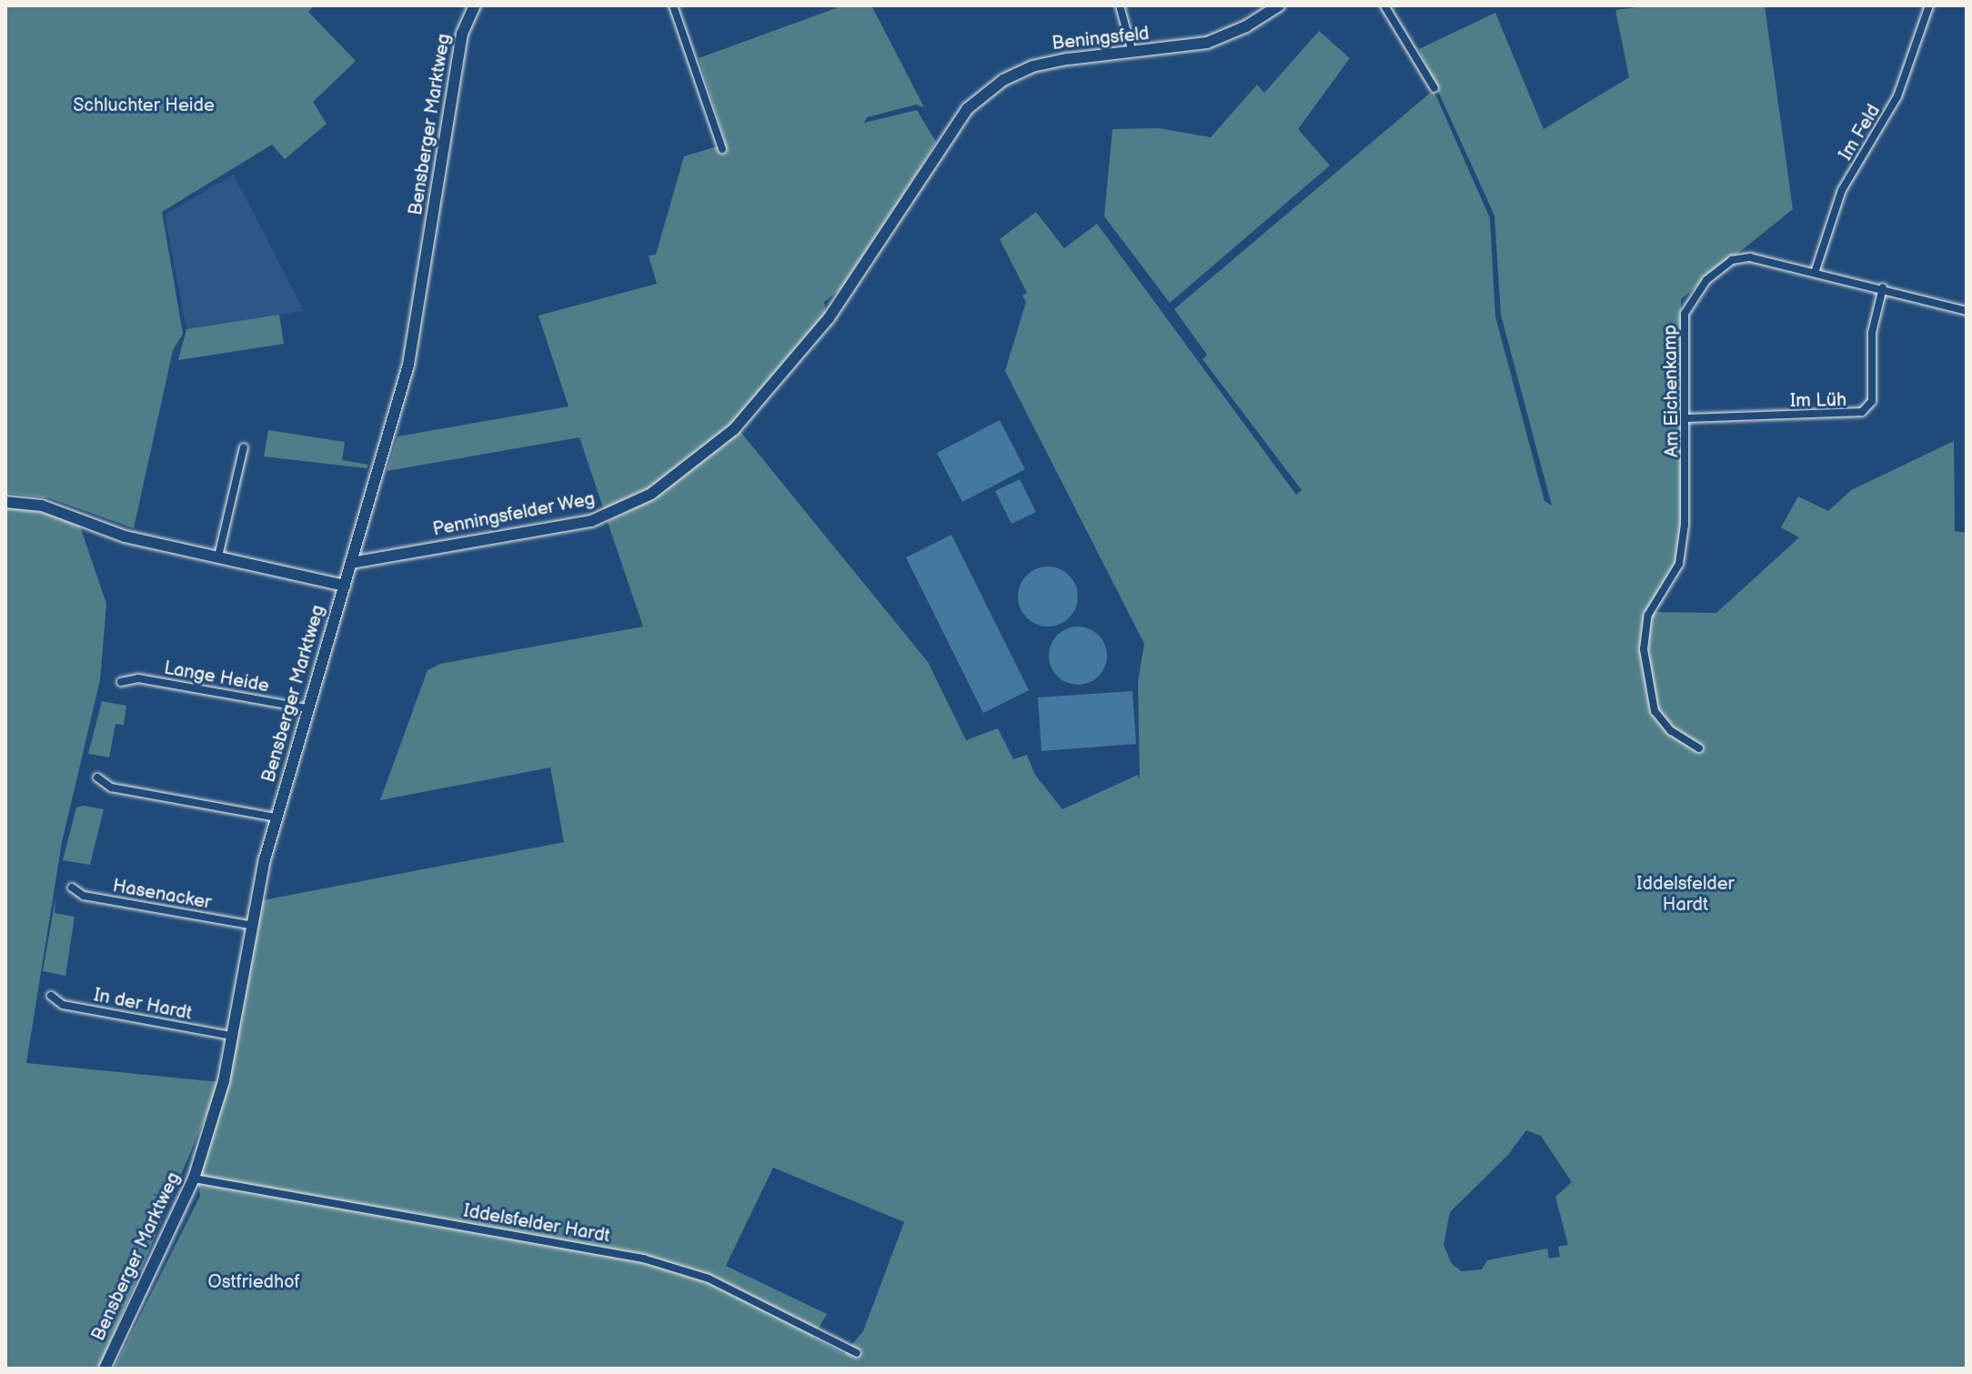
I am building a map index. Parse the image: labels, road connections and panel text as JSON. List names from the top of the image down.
{
  "streets": {
    "street": [
      "Beningsfeld",
      "Bensberger Marktweg",
      "Im Feld",
      "Am Eichenkamp",
      "Im Lüh",
      "Penningsfelder Weg",
      "Lange Heide",
      "Hasenacker",
      "In der Hardt",
      "Iddelsfelder Hardt"
    ]
  },
  "crossings": [
    ["Beningsfeld", "Penningsfelder Weg"],
    ["Bensberger Marktweg", "Penningsfelder Weg"],
    ["Bensberger Marktweg", "Lange Heide"],
    ["Bensberger Marktweg", "Hasenacker"],
    ["Bensberger Marktweg", "In der Hardt"],
    ["Bensberger Marktweg", "Iddelsfelder Hardt"],
    ["Im Feld", "Am Eichenkamp"],
    ["Am Eichenkamp", "Im Lüh"]
  ],
  "parks": ["Schluchter Heide", "Iddelsfelder Hardt", "Ostfriedhof"]
}
